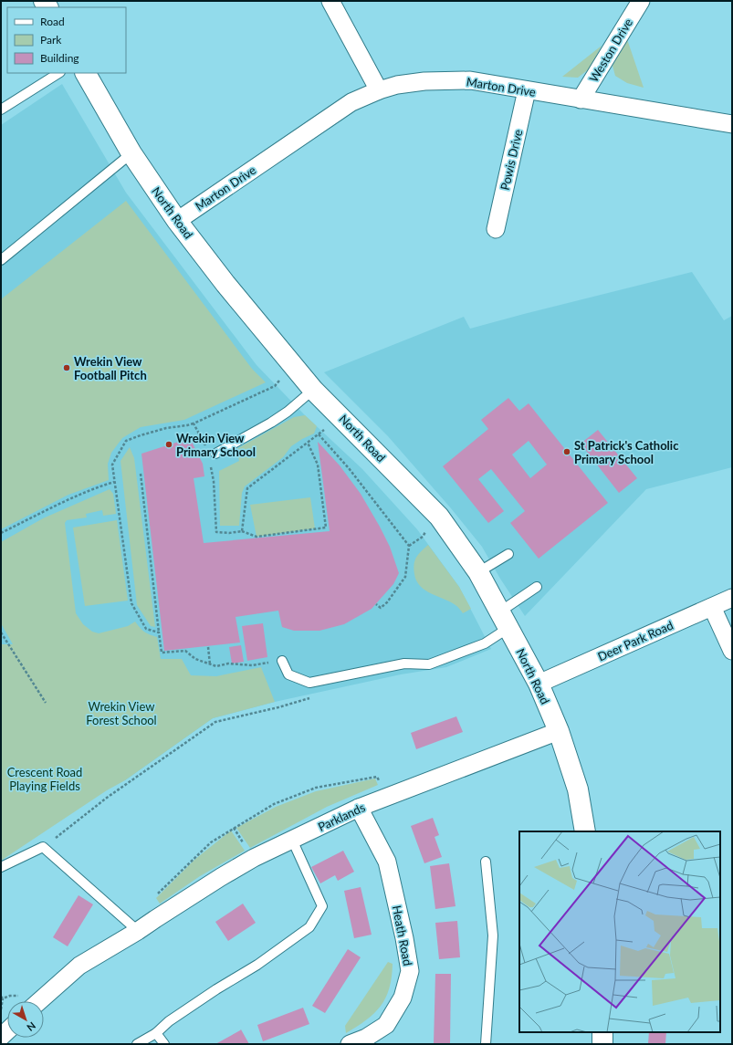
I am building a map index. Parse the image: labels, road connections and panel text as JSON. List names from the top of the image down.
{
  "streets": {
    "street": [
      "Weston Drive",
      "Marton Drive",
      "Powis Drive",
      "North Road",
      "Deer Park Road",
      "Parklands",
      "Heath Road"
    ]
  },
  "crossings": [
    ["Weston Drive", "Marton Drive"],
    ["Marton Drive", "Powis Drive"],
    ["Marton Drive", "North Road"],
    ["North Road", "Deer Park Road"],
    ["North Road", "Parklands"],
    ["Parklands", "Heath Road"]
  ],
  "parks": ["Wrekin View Forest School", "Crescent Road Playing Fields"],
  "places": ["Wrekin View Football Pitch", "Wrekin View Primary School", "St Patrick's Catholic Primary School"],
  "legend": ["Road", "Park", "Building"],
  "north": "bottom right"
}
